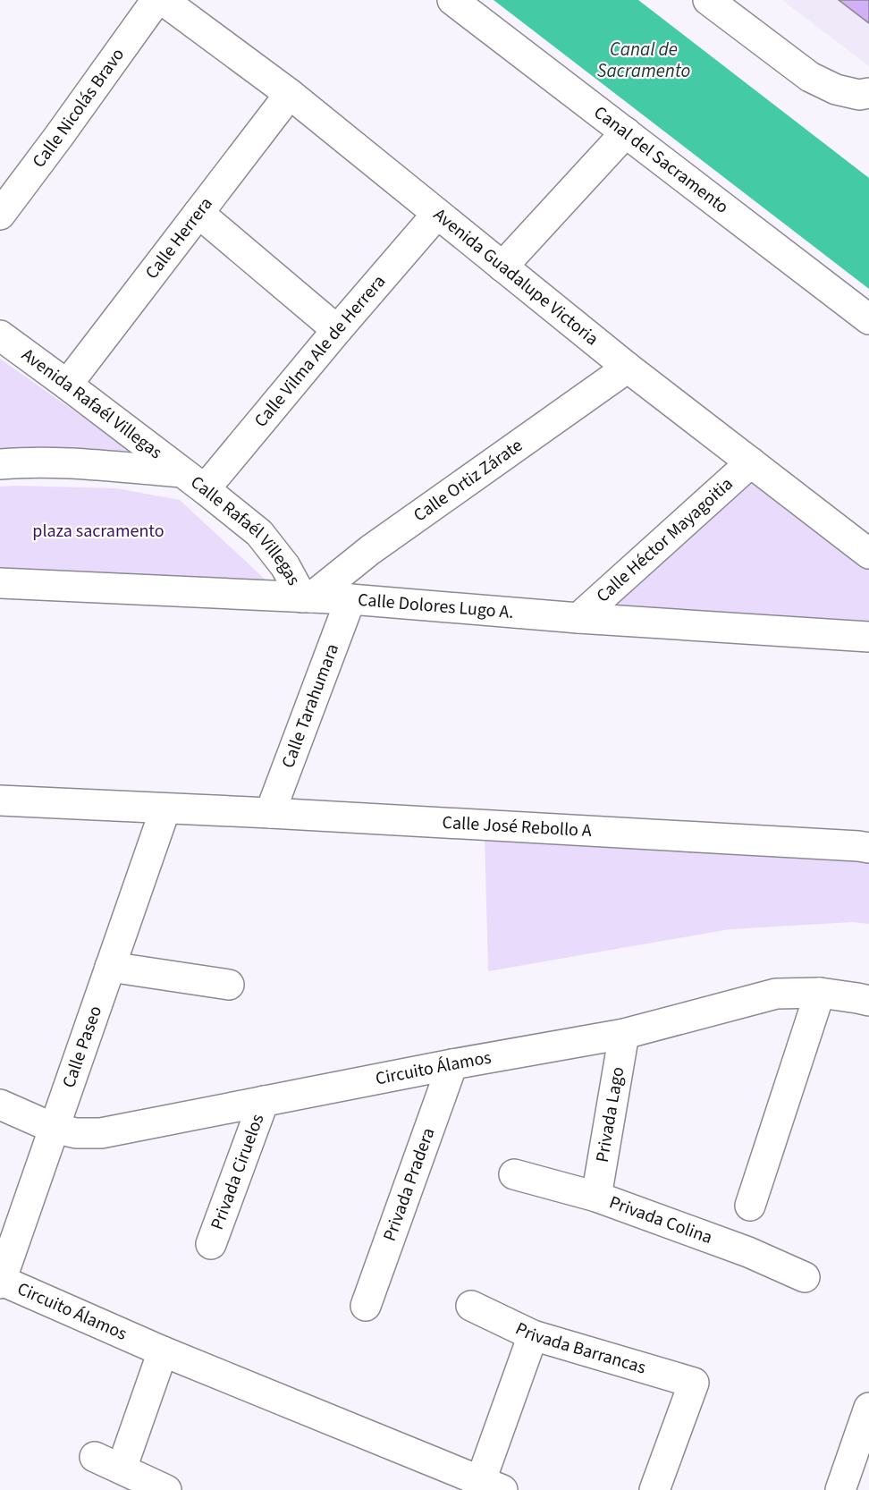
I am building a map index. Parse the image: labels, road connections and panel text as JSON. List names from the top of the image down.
{
  "streets": {
    "street": [
      "Calle Nicolás Bravo",
      "Canal del Sacramento",
      "Calle Herrera",
      "Avenida Guadalupe Victoria",
      "Calle Vilma Ale de Herrera",
      "Avenida Rafaél Villegas",
      "Calle Ortiz Zárate",
      "Calle Rafaél Villegas",
      "Calle Héctor Mayagoitia",
      "Calle Dolores Lugo A.",
      "Calle Tarahumara",
      "Calle José Rebollo A",
      "Calle Paseo",
      "Circuito Álamos",
      "Privada Lago",
      "Privada Ciruelos",
      "Privada Pradera",
      "Privada Colina",
      "Privada Barrancas"
    ]
  },
  "crossings": [
    ["Calle Herrera", "Avenida Guadalupe Victoria"],
    ["Calle Herrera", "Avenida Rafaél Villegas"],
    ["Avenida Guadalupe Victoria", "Calle Vilma Ale de Herrera"],
    ["Avenida Guadalupe Victoria", "Calle Ortiz Zárate"],
    ["Avenida Guadalupe Victoria", "Calle Héctor Mayagoitia"],
    ["Calle Vilma Ale de Herrera", "Calle Rafaél Villegas"],
    ["Avenida Rafaél Villegas", "Calle Rafaél Villegas"],
    ["Calle Ortiz Zárate", "Calle Rafaél Villegas"],
    ["Calle Ortiz Zárate", "Calle Dolores Lugo A."],
    ["Calle Rafaél Villegas", "Calle Dolores Lugo A."],
    ["Calle Héctor Mayagoitia", "Calle Dolores Lugo A."],
    ["Calle Dolores Lugo A.", "Calle Tarahumara"],
    ["Calle Tarahumara", "Calle José Rebollo A"],
    ["Calle José Rebollo A", "Calle Paseo"],
    ["Calle Paseo", "Circuito Álamos"],
    ["Circuito Álamos", "Privada Lago"],
    ["Circuito Álamos", "Privada Ciruelos"],
    ["Circuito Álamos", "Privada Pradera"],
    ["Privada Lago", "Privada Colina"]
  ],
  "water": ["Canal de Sacramento"],
  "parks": ["plaza sacramento"]
}
